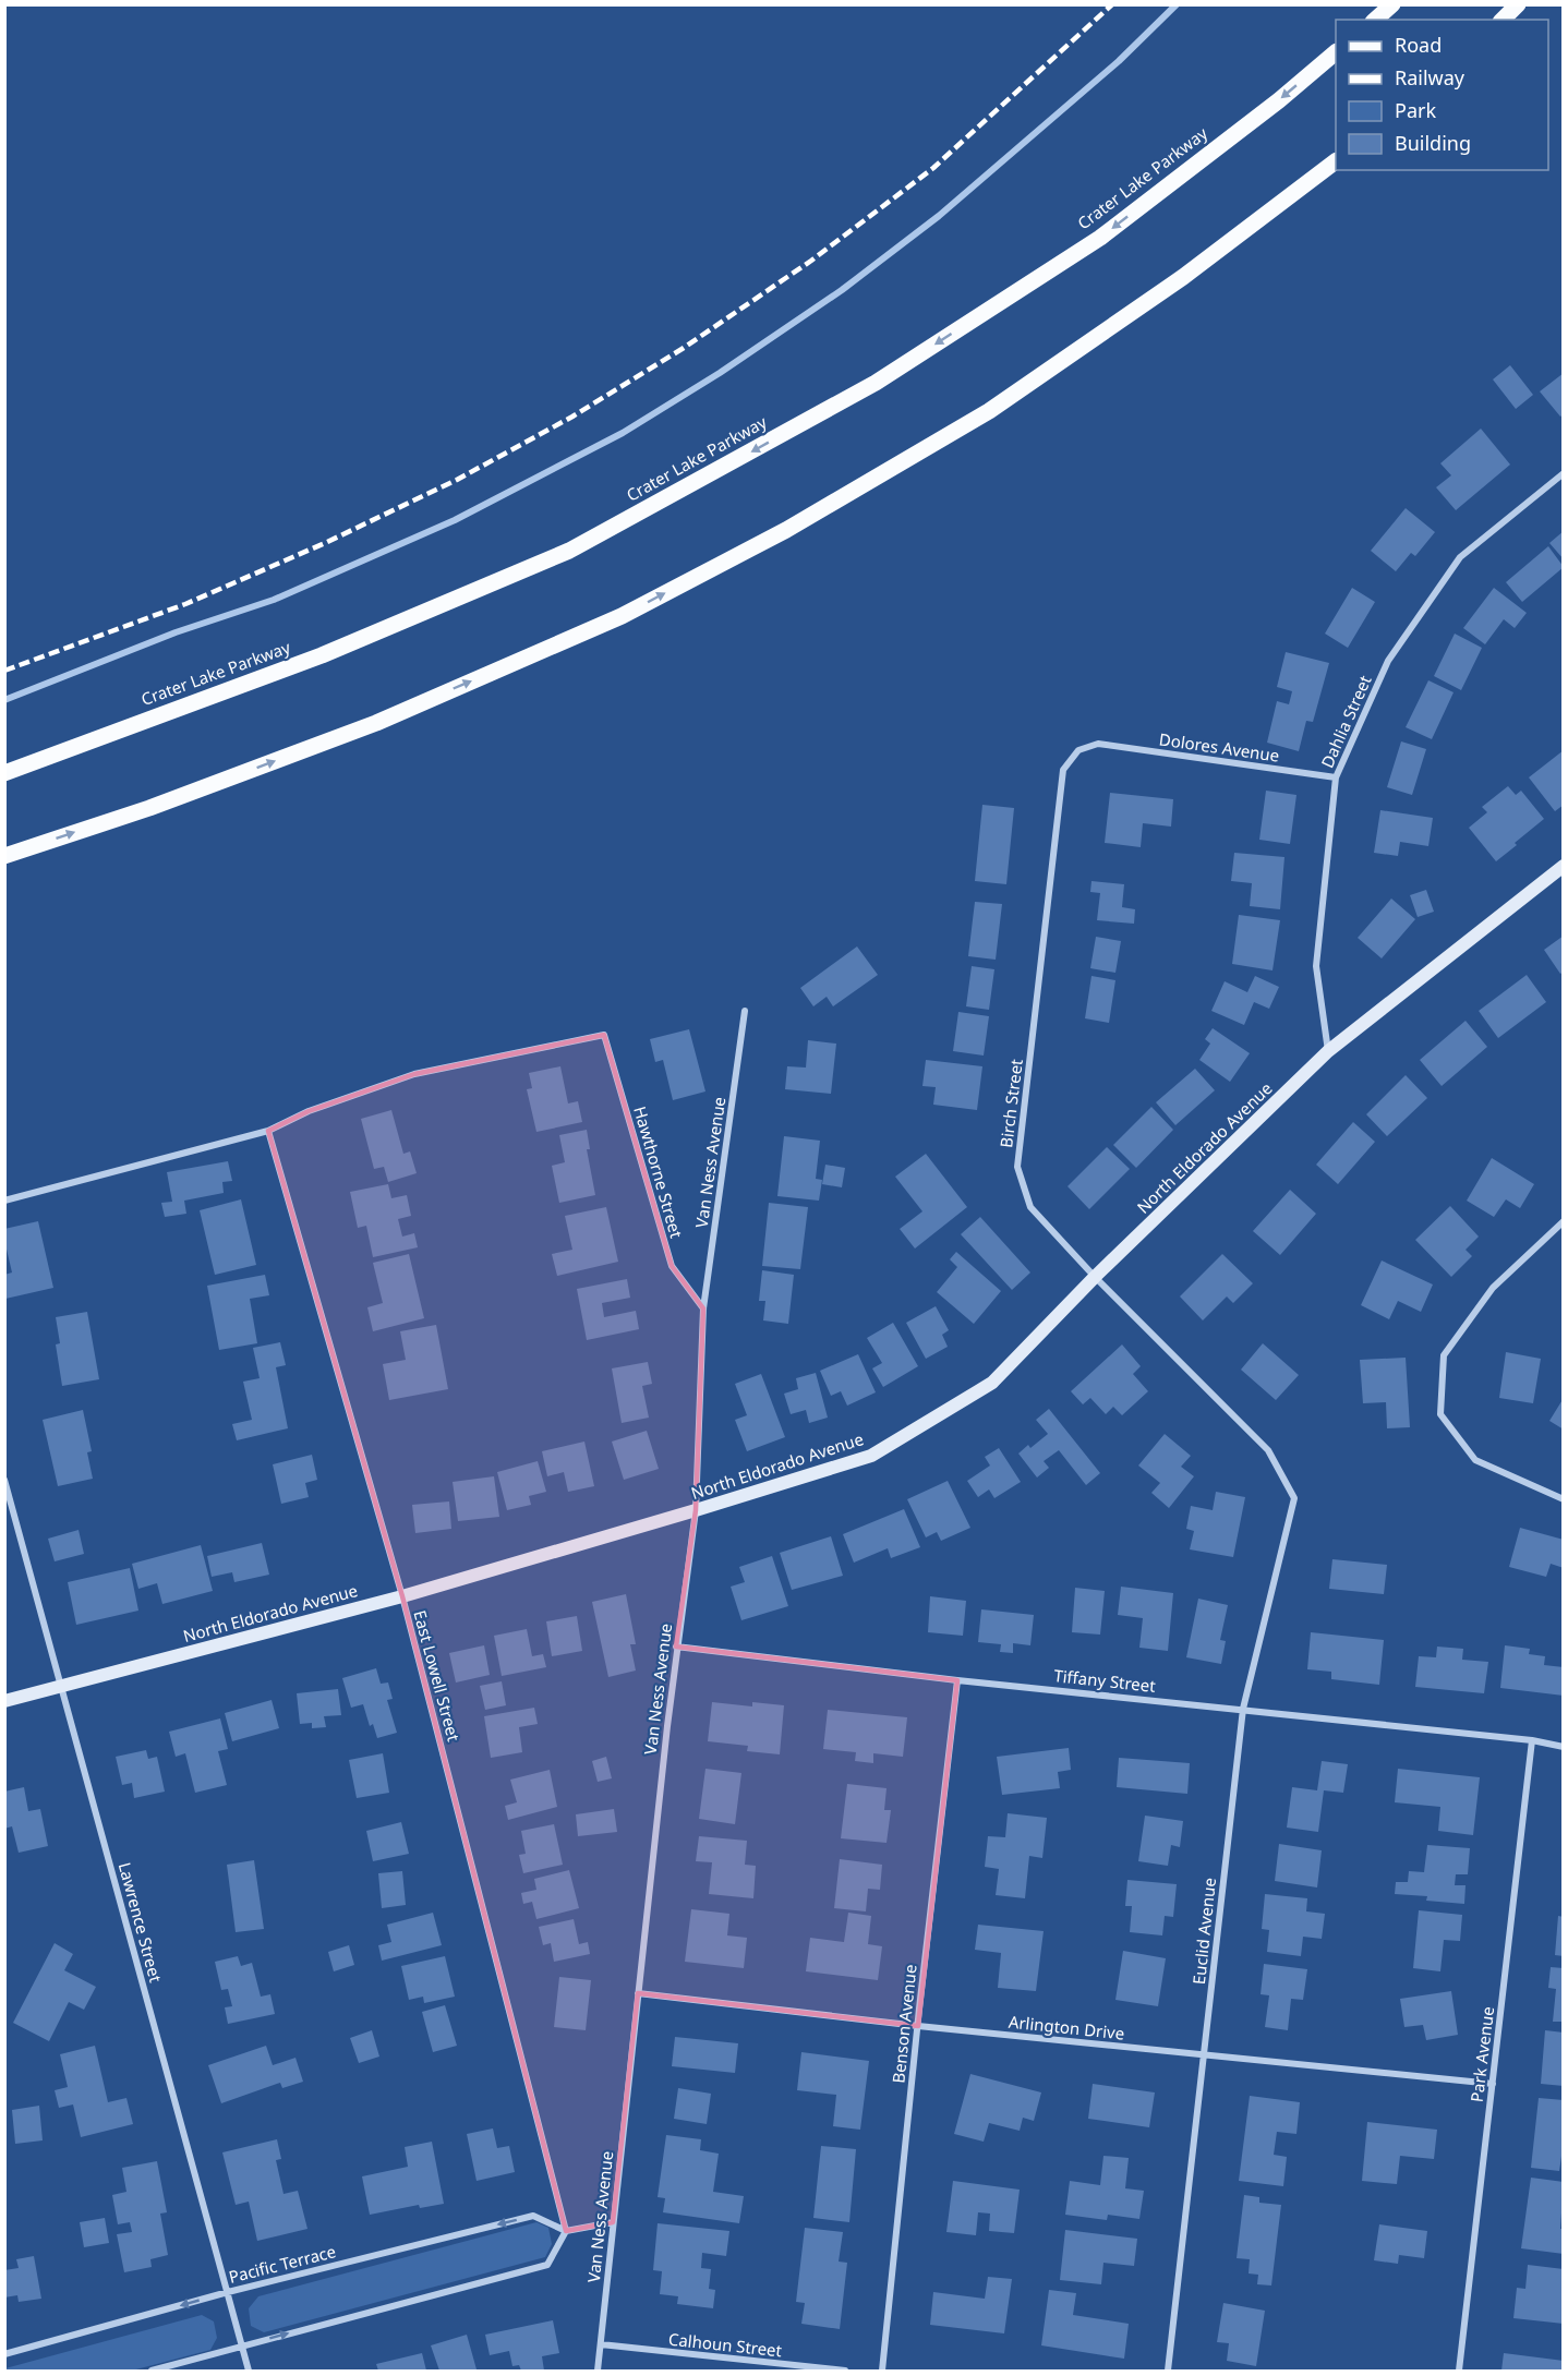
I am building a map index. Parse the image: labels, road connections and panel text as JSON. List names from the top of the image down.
{
  "streets": {
    "main road": ["Crater Lake Parkway"],
    "street": [
      "Dahlia Street",
      "Dolores Avenue",
      "Birch Street",
      "North Eldorado Avenue",
      "Van Ness Avenue",
      "Hawthorne Street",
      "East Lowell Street",
      "Tiffany Street",
      "Lawrence Street",
      "Euclid Avenue",
      "Benson Avenue",
      "Arlington Drive",
      "Park Avenue",
      "Pacific Terrace",
      "Calhoun Street"
    ]
  },
  "crossings": [
    ["Dahlia Street", "Dolores Avenue"],
    ["Dahlia Street", "North Eldorado Avenue"],
    ["Dolores Avenue", "Birch Street"],
    ["Birch Street", "North Eldorado Avenue"],
    ["Birch Street", "Euclid Avenue"],
    ["North Eldorado Avenue", "Van Ness Avenue"],
    ["North Eldorado Avenue", "East Lowell Street"],
    ["North Eldorado Avenue", "Lawrence Street"],
    ["Van Ness Avenue", "Hawthorne Street"],
    ["Van Ness Avenue", "Tiffany Street"],
    ["Van Ness Avenue", "Arlington Drive"],
    ["Van Ness Avenue", "Calhoun Street"],
    ["Hawthorne Street", "East Lowell Street"],
    ["East Lowell Street", "Pacific Terrace"],
    ["Tiffany Street", "Euclid Avenue"],
    ["Tiffany Street", "Benson Avenue"],
    ["Tiffany Street", "Park Avenue"],
    ["Lawrence Street", "Pacific Terrace"],
    ["Euclid Avenue", "Arlington Drive"],
    ["Benson Avenue", "Arlington Drive"],
    ["Arlington Drive", "Park Avenue"]
  ],
  "legend": [
    "Road",
    "Railway",
    "Park",
    "Building"
  ]
}
